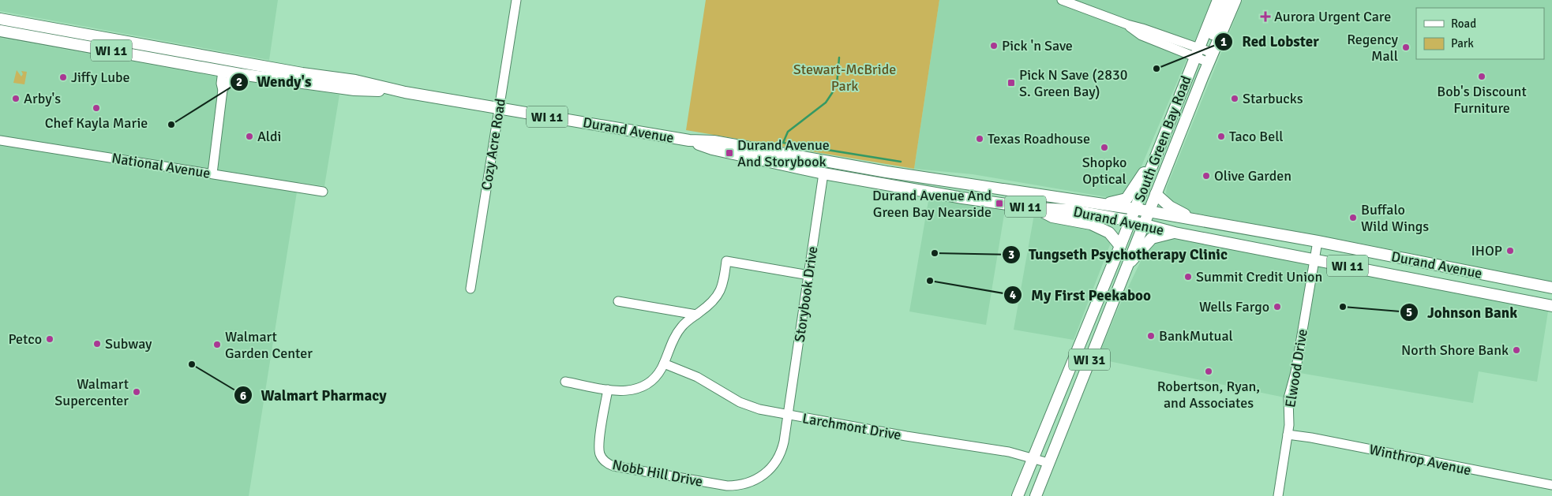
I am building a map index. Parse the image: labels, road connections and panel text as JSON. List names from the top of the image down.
{
  "streets": {
    "main road": [
      "WI 11",
      "Durand Avenue",
      "South Green Bay Road",
      "WI 31"
    ],
    "street": [
      "Cozy Acre Road",
      "National Avenue",
      "Storybook Drive",
      "Elwood Drive",
      "Larchmont Drive",
      "Winthrop Avenue",
      "Nobb Hill Drive"
    ]
  },
  "crossings": [
    ["Durand Avenue", "South Green Bay Road"],
    ["Durand Avenue", "Cozy Acre Road"],
    ["Durand Avenue", "Storybook Drive"],
    ["Durand Avenue", "Elwood Drive"],
    ["South Green Bay Road", "Larchmont Drive"],
    ["Storybook Drive", "Larchmont Drive"],
    ["Storybook Drive", "Nobb Hill Drive"],
    ["Elwood Drive", "Winthrop Avenue"],
    ["Larchmont Drive", "Nobb Hill Drive"]
  ],
  "parks": ["Stewart-McBride Park"],
  "places": {
    "health": ["Aurora Urgent Care"],
    "other": [
      "Pick 'n Save",
      "Regency Mall",
      "Red Lobster",
      "Bob's Discount Furniture",
      "Jiffy Lube",
      "Arby's",
      "Starbucks",
      "Chef Kayla Marie",
      "Wendy's",
      "Aldi",
      "Taco Bell",
      "Texas Roadhouse",
      "Shopko Optical",
      "Olive Garden",
      "Buffalo Wild Wings",
      "IHOP",
      "Tungseth Psychotherapy Clinic",
      "Summit Credit Union",
      "My First Peekaboo",
      "Wells Fargo",
      "Johnson Bank",
      "BankMutual",
      "Petco",
      "Subway",
      "Walmart Garden Center",
      "North Shore Bank",
      "Walmart Pharmacy",
      "Robertson, Ryan, and Associates",
      "Walmart Supercenter"
    ],
    "transit": ["Pick N Save (2830 S. Green Bay)", "Durand Avenue And Storybook", "Durand Avenue And Green Bay Nearside"]
  },
  "legend": ["Road", "Park"]
}
